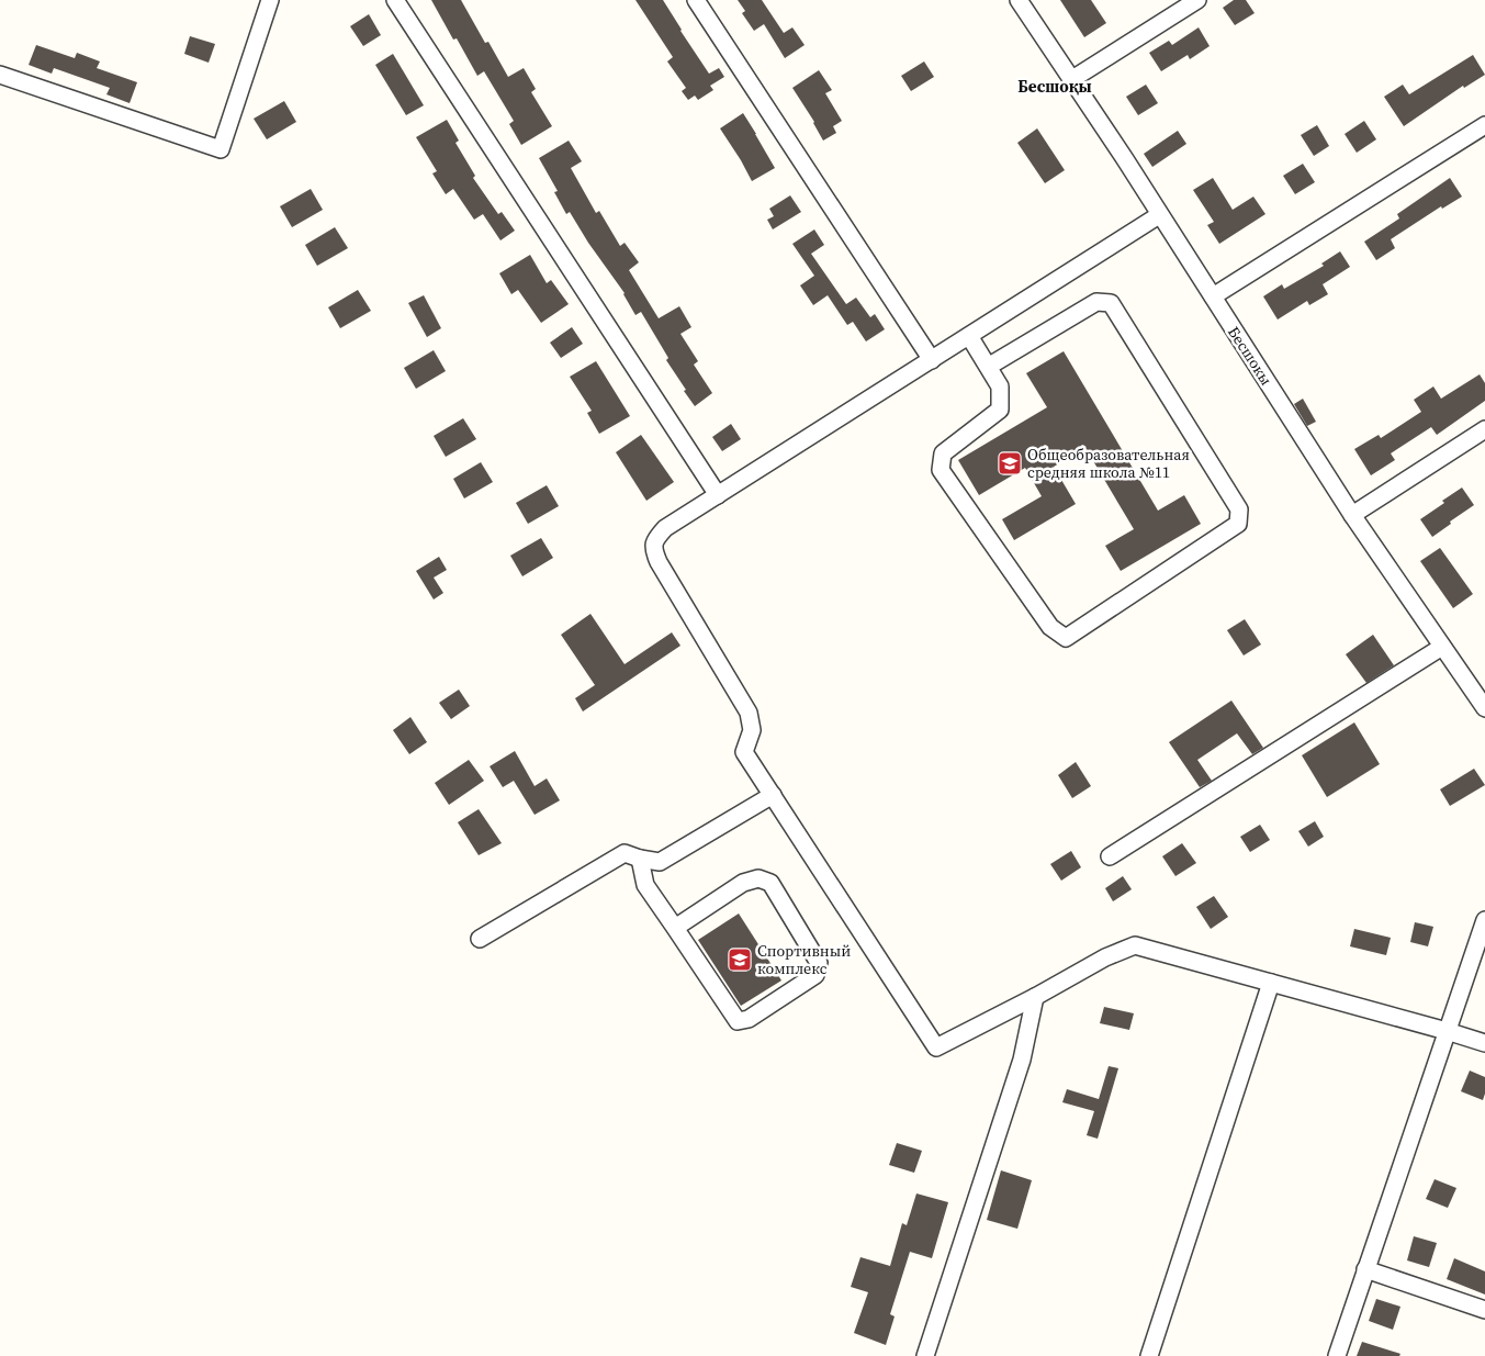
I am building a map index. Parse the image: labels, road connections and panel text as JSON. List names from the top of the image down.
{
  "streets": {
    "street": ["Бесшокы"]
  },
  "districts": ["Бесшоқы"],
  "places": {
    "school or university": ["Общеобразовательная средняя школа №11", "Спортивный комплекс"]
  }
}
